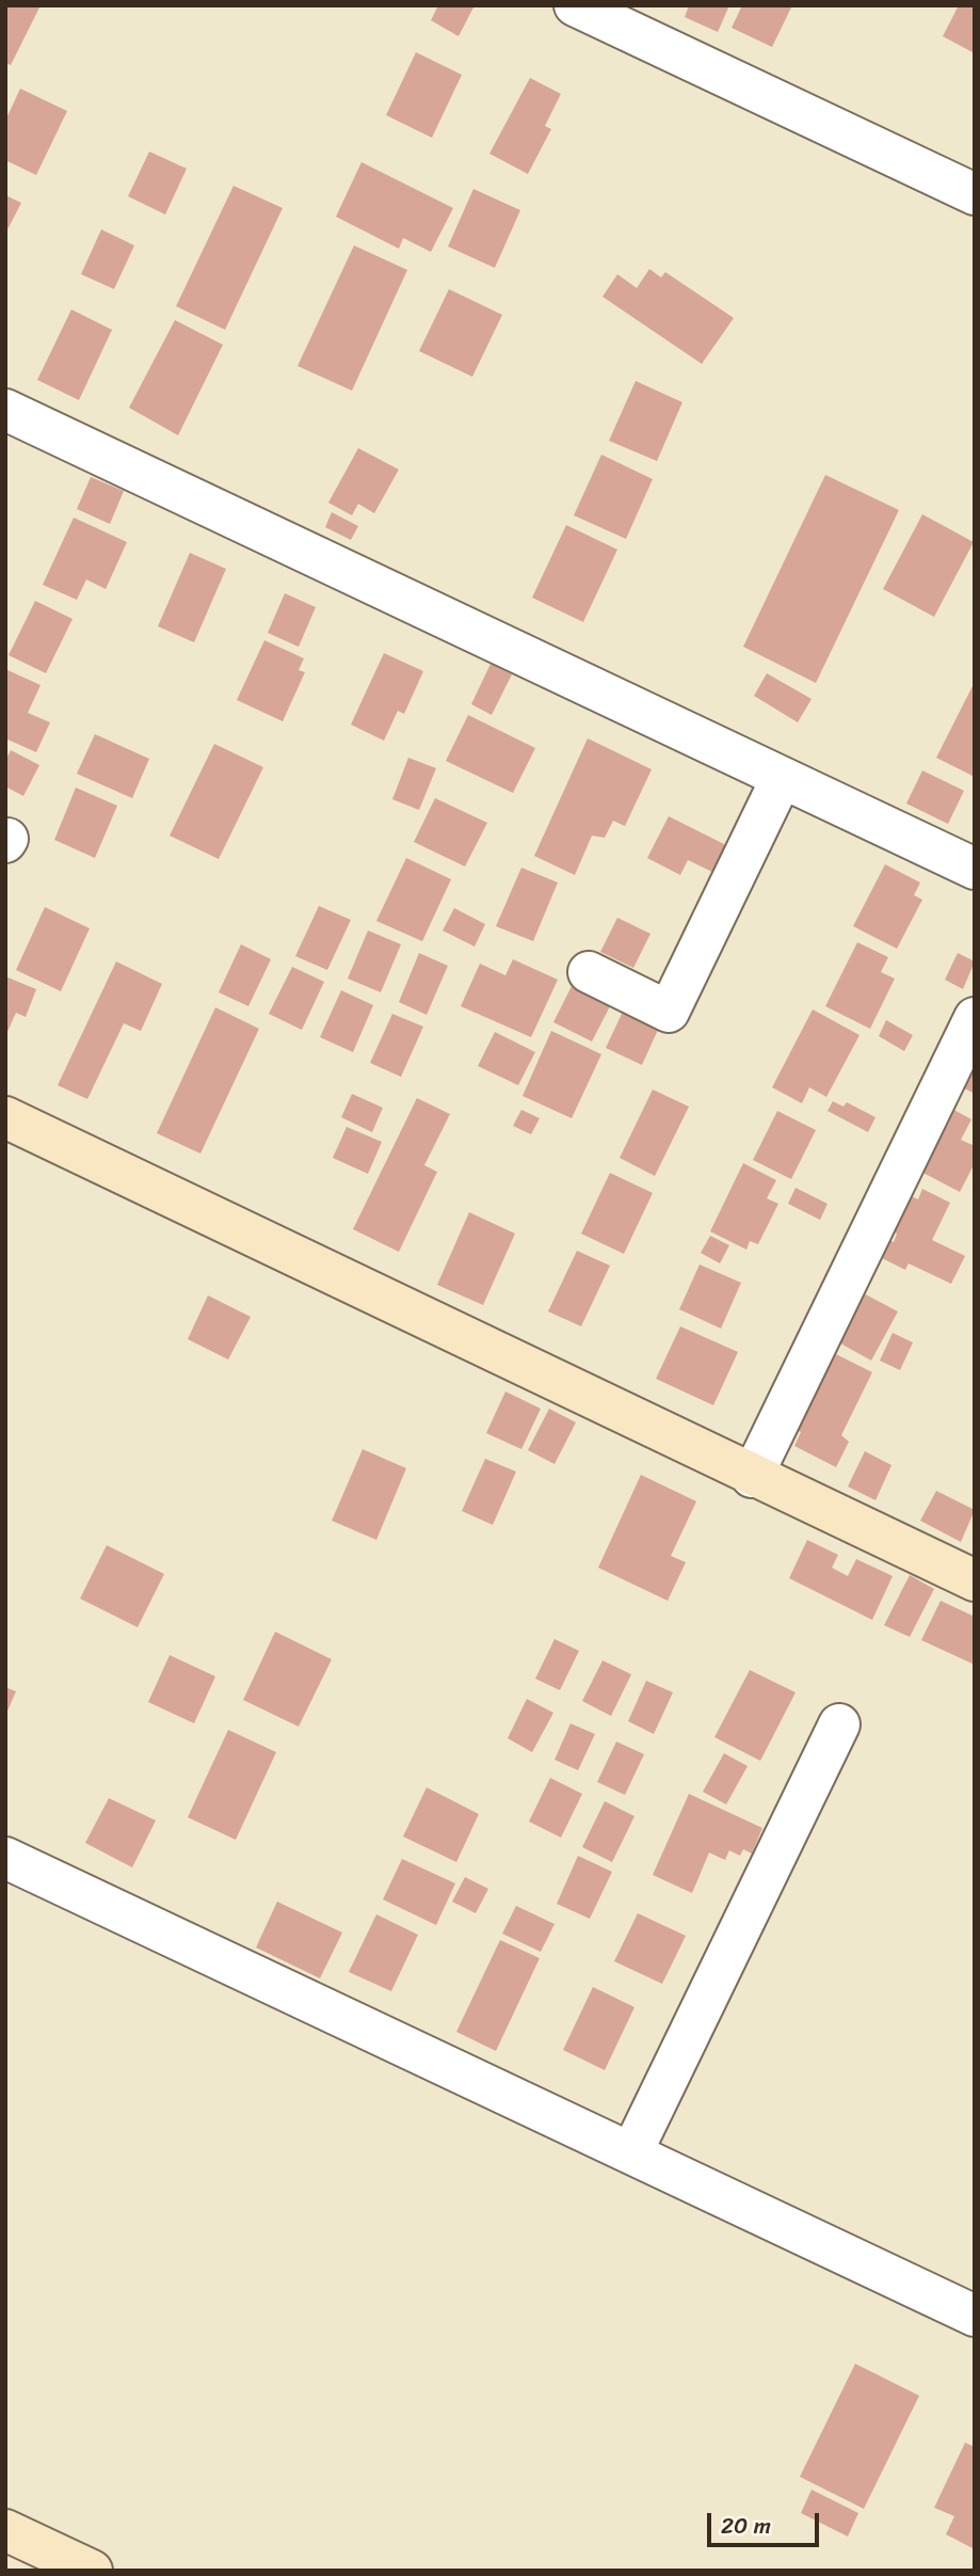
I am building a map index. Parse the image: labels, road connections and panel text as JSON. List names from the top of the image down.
{
  "scale_bar": "20 m"
}
